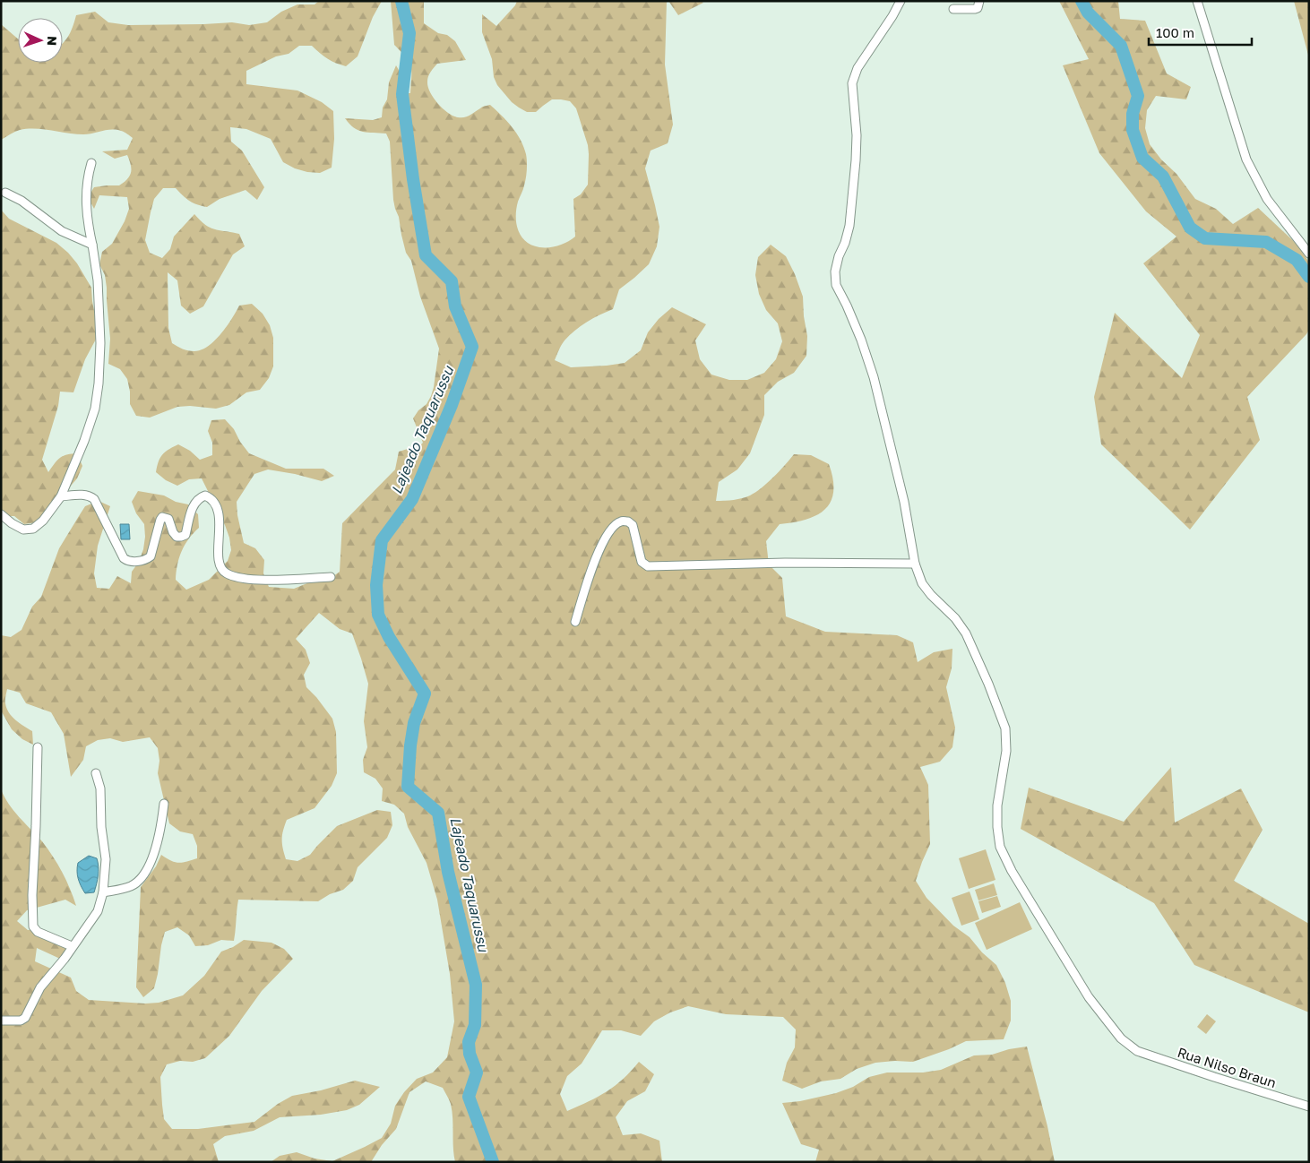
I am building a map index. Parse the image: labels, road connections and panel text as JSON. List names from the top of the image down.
{
  "streets": {
    "street": ["Rua Nilso Braun"]
  },
  "water": ["Lajeado Taquarussu"],
  "scale_bar": "100 m",
  "north": "right"
}
